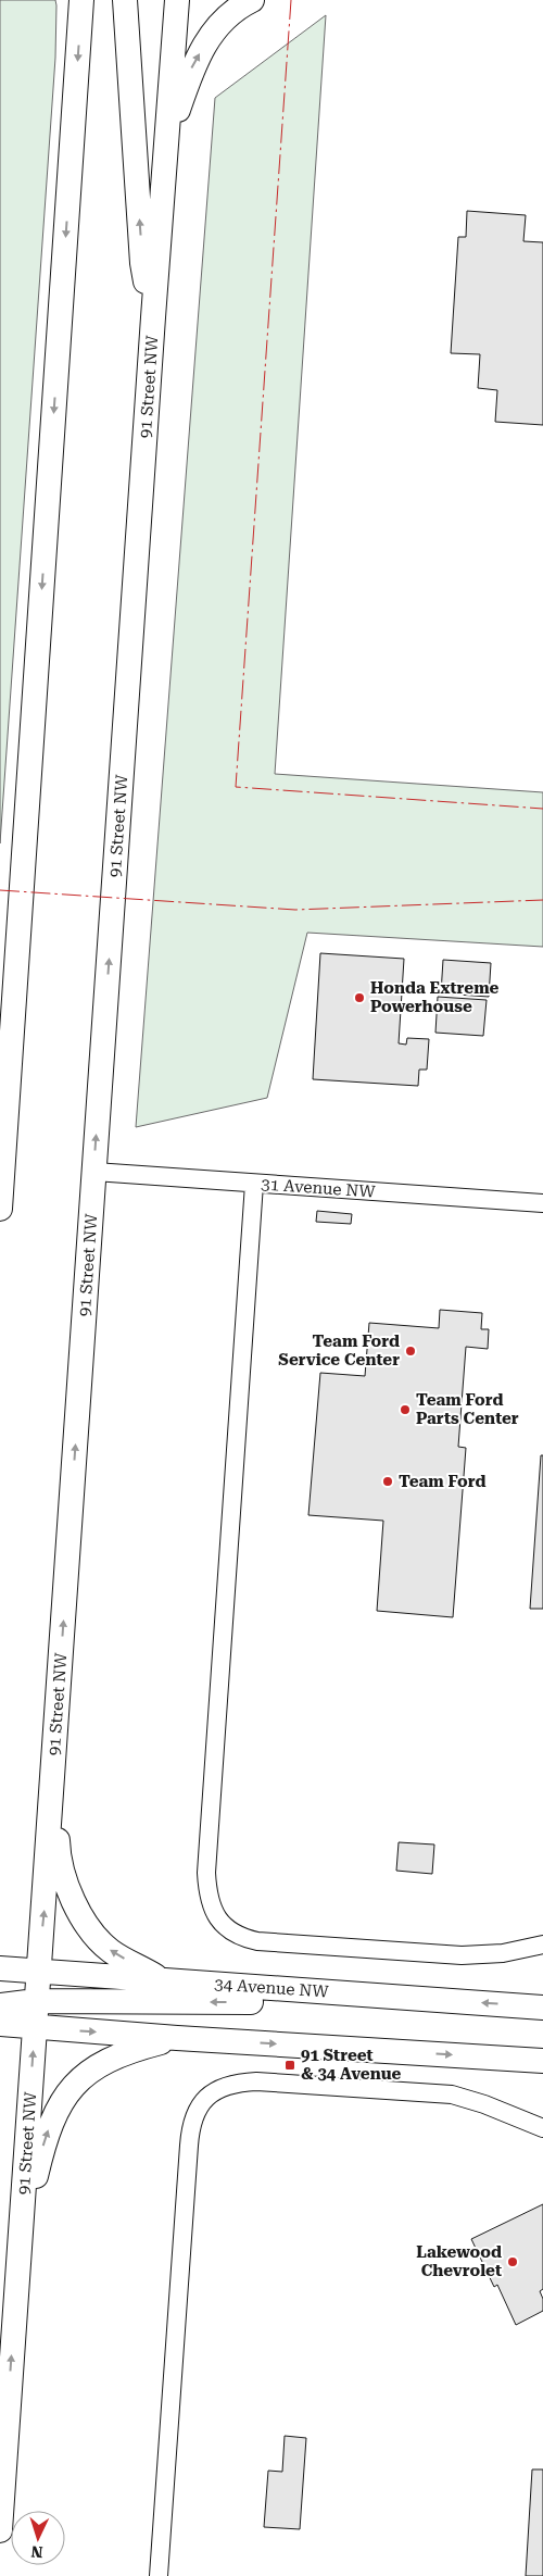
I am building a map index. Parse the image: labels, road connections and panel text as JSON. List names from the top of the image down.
{
  "streets": {
    "main road": ["91 Street NW", "34 Avenue NW"],
    "street": ["31 Avenue NW"]
  },
  "crossings": [
    ["91 Street NW", "31 Avenue NW"],
    ["91 Street NW", "34 Avenue NW"]
  ],
  "places": {
    "other": [
      "Honda Extreme Powerhouse",
      "Team Ford Service Center",
      "Team Ford Parts Center",
      "Team Ford",
      "Lakewood Chevrolet"
    ],
    "transit": ["91 Street & 34 Avenue"]
  },
  "north": "bottom"
}
